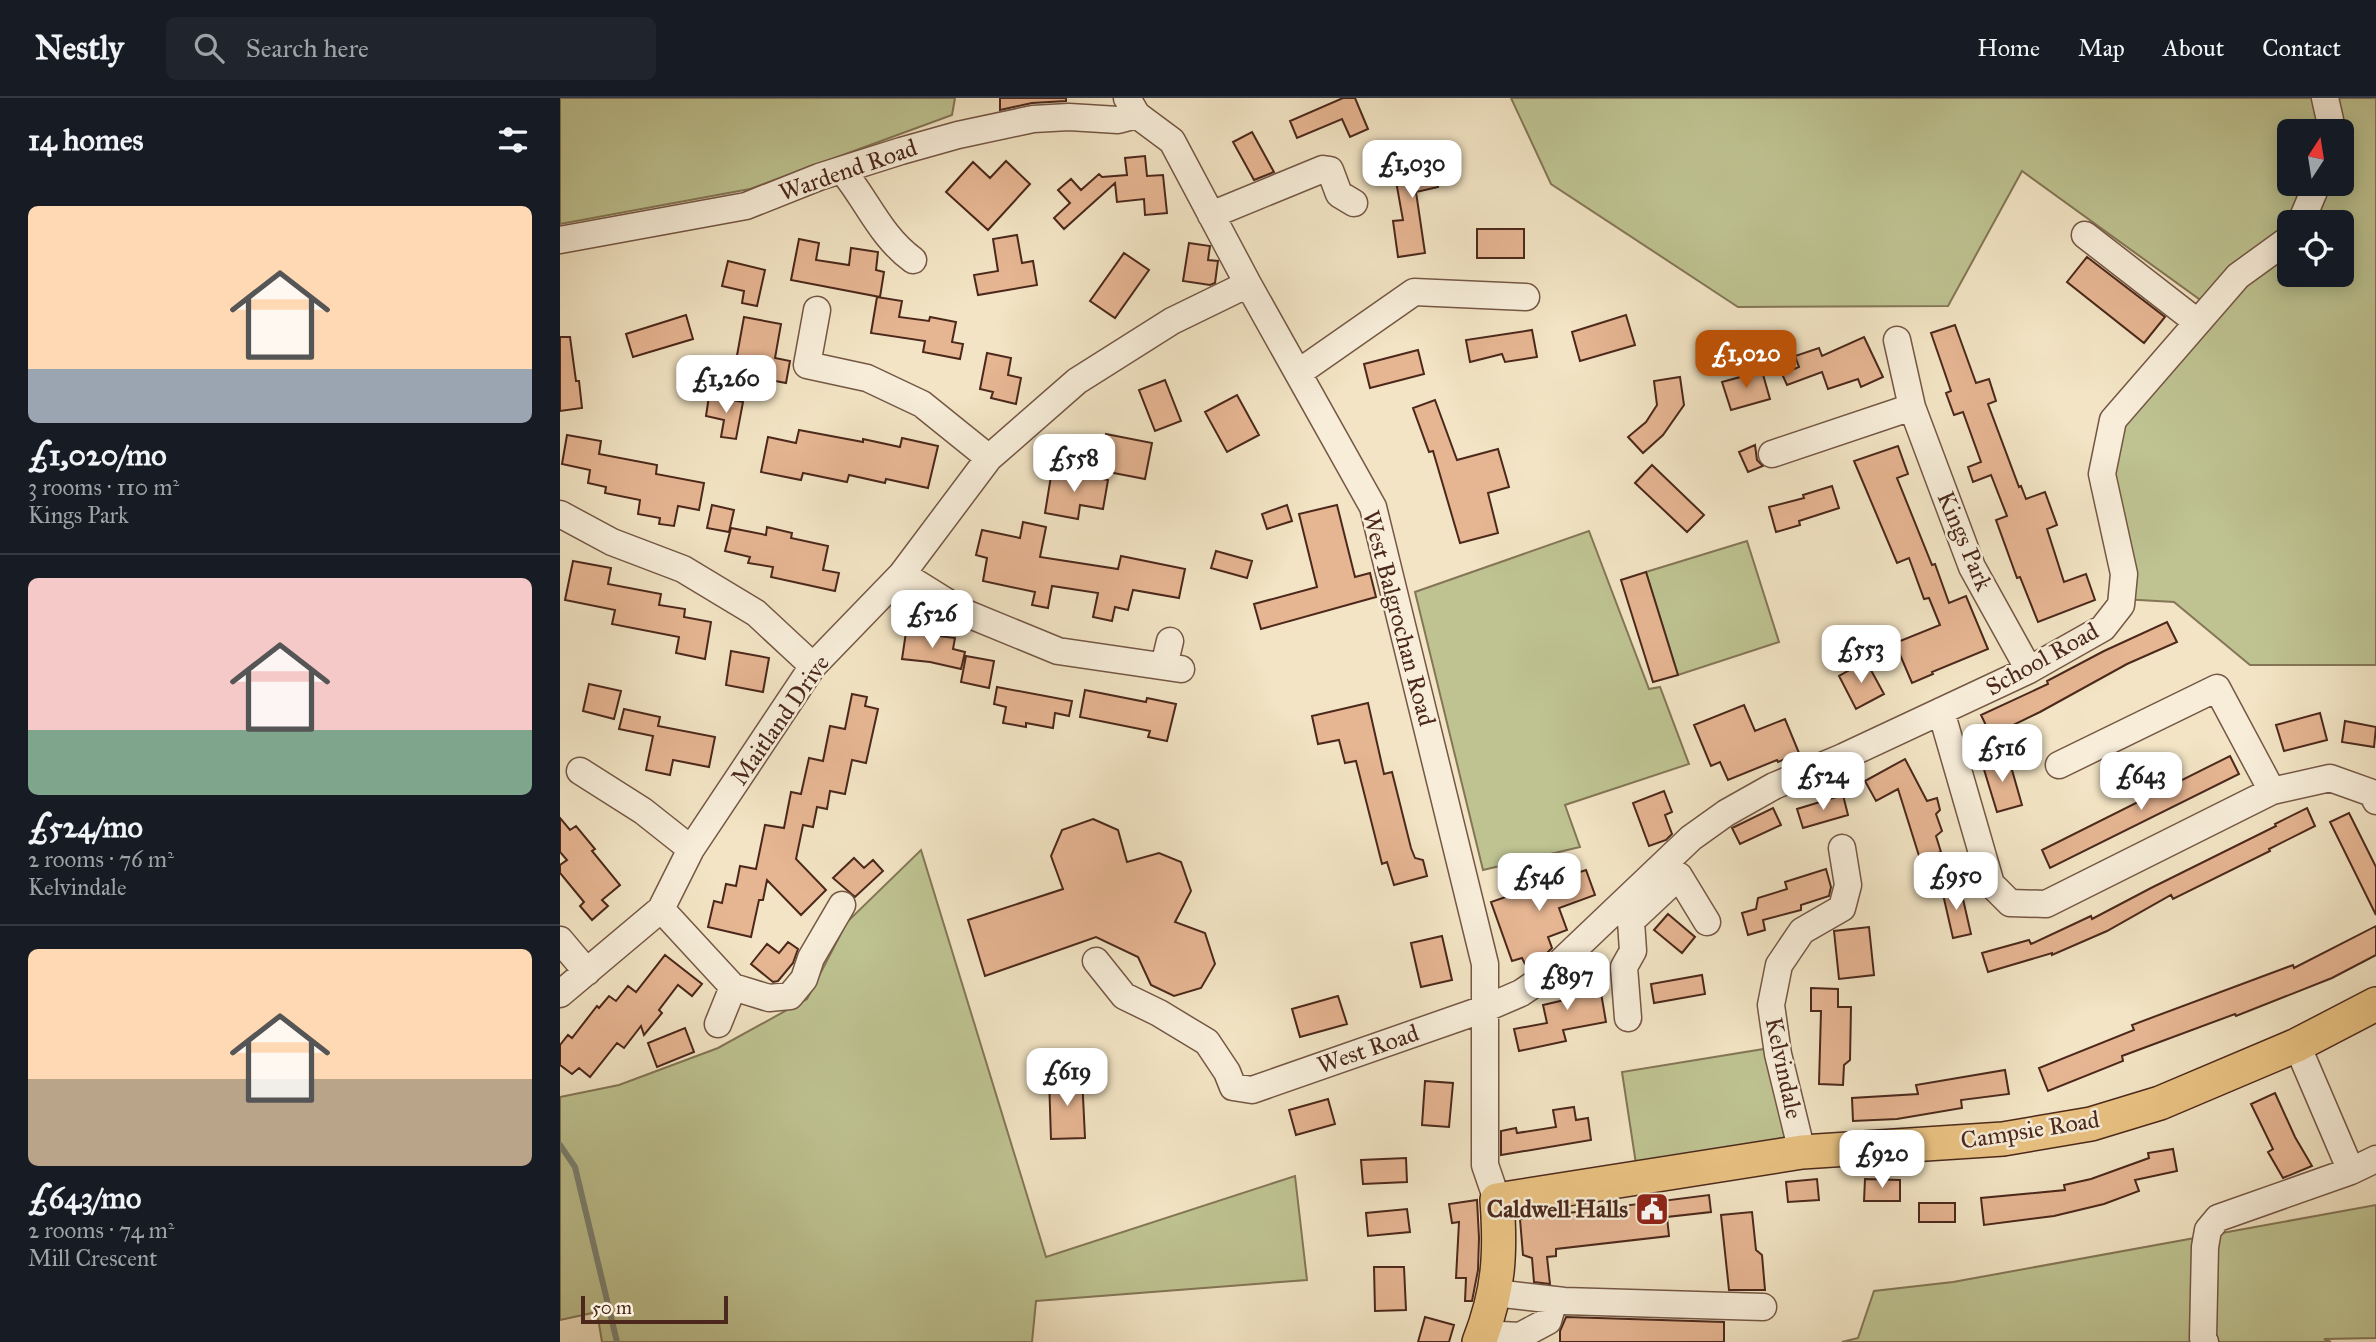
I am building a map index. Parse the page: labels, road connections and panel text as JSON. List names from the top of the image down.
{
  "streets": {
    "main road": ["Campsie Road"],
    "street": [
      "Wardend Road",
      "Kings Park",
      "West Balgrochan Road",
      "School Road",
      "Maitland Drive",
      "West Road",
      "Kelvindale"
    ]
  },
  "crossings": [
    ["Wardend Road", "West Balgrochan Road"],
    ["Kings Park", "School Road"],
    ["West Balgrochan Road", "School Road"],
    ["West Balgrochan Road", "Maitland Drive"],
    ["West Balgrochan Road", "West Road"],
    ["West Balgrochan Road", "Campsie Road"],
    ["School Road", "West Road"],
    ["Kelvindale", "Campsie Road"]
  ],
  "places": {
    "public building": ["Caldwell Halls"]
  },
  "scale_bar": "50 m",
  "north": "top",
  "page": {
    "header": "Nestly",
    "search": "Search here",
    "nav": [
      "Home",
      "Map",
      "About",
      "Contact"
    ],
    "heading": "14 homes",
    "price": [
      "£1,030",
      "£1,020",
      "£1,260",
      "£558",
      "£526",
      "£553",
      "£516",
      "£524",
      "£643",
      "£950",
      "£546",
      "£897",
      "£619",
      "£920"
    ],
    "list": [
      {
        "name": "£1,020/mo",
        "note": "3 rooms · 110 m² · Kings Park"
      },
      {
        "name": "£524/mo",
        "note": "2 rooms · 76 m² · Kelvindale"
      },
      {
        "name": "£643/mo",
        "note": "2 rooms · 74 m² · Mill Crescent"
      }
    ],
    "scale": "50 m"
  }
}
